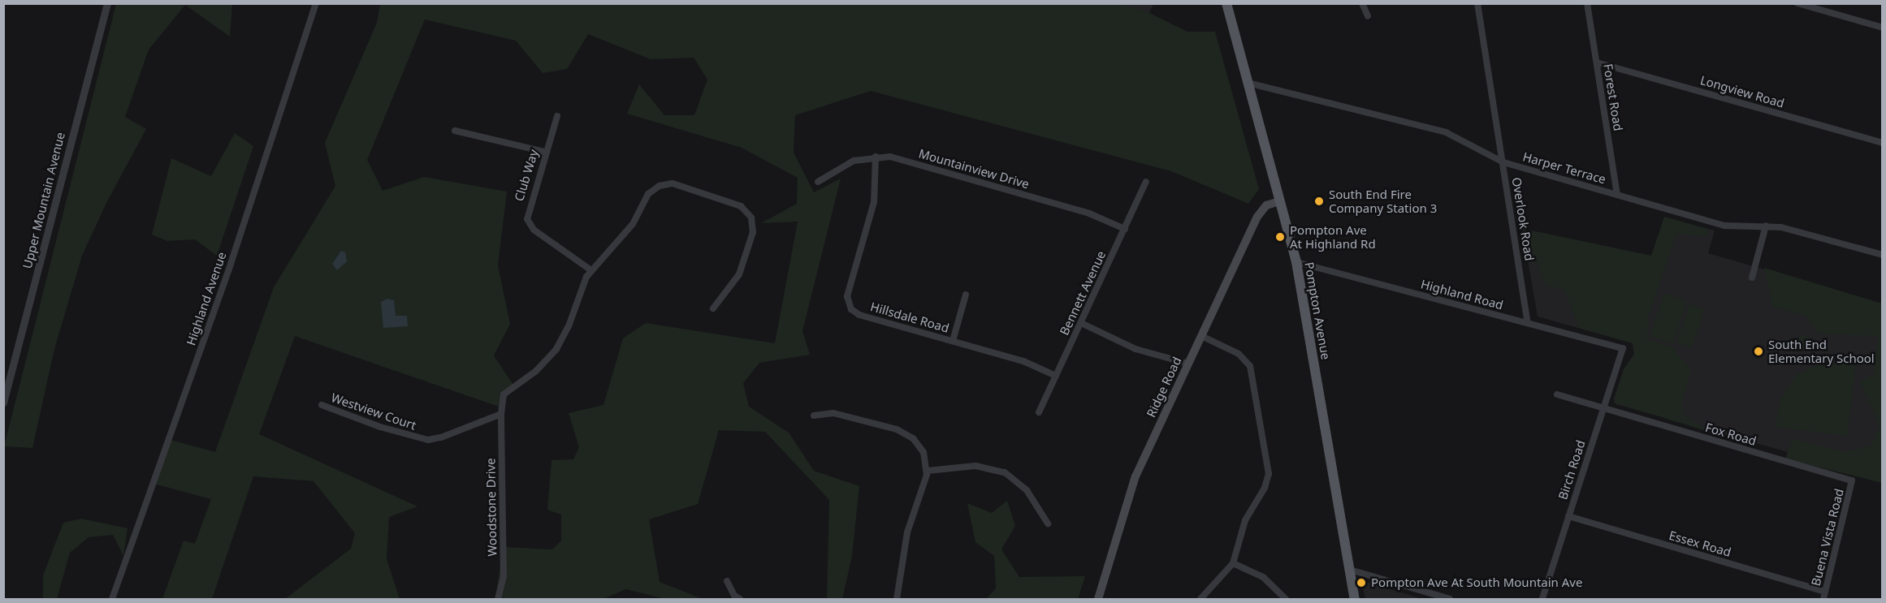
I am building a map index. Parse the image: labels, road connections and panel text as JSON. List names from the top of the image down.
{
  "streets": {
    "main road": ["Pompton Avenue", "Ridge Road"],
    "street": [
      "Longview Road",
      "Forest Road",
      "Harper Terrace",
      "Mountainview Drive",
      "Club Way",
      "Upper Mountain Avenue",
      "Overlook Road",
      "Bennett Avenue",
      "Highland Road",
      "Highland Avenue",
      "Hillsdale Road",
      "Westview Court",
      "Fox Road",
      "Birch Road",
      "Woodstone Drive",
      "Buena Vista Road",
      "Essex Road"
    ]
  },
  "crossings": [
    ["Longview Road", "Forest Road"],
    ["Forest Road", "Harper Terrace"],
    ["Harper Terrace", "Overlook Road"],
    ["Harper Terrace", "Pompton Avenue"],
    ["Mountainview Drive", "Bennett Avenue"],
    ["Mountainview Drive", "Hillsdale Road"],
    ["Club Way", "Woodstone Drive"],
    ["Overlook Road", "Highland Road"],
    ["Bennett Avenue", "Hillsdale Road"],
    ["Highland Road", "Pompton Avenue"],
    ["Highland Road", "Birch Road"],
    ["Pompton Avenue", "Ridge Road"],
    ["Westview Court", "Woodstone Drive"],
    ["Fox Road", "Birch Road"],
    ["Fox Road", "Buena Vista Road"],
    ["Birch Road", "Essex Road"],
    ["Buena Vista Road", "Essex Road"]
  ],
  "places": [
    "South End Fire Company Station 3",
    "Pompton Ave At Highland Rd",
    "South End Elementary School",
    "Pompton Ave At South Mountain Ave"
  ]
}
